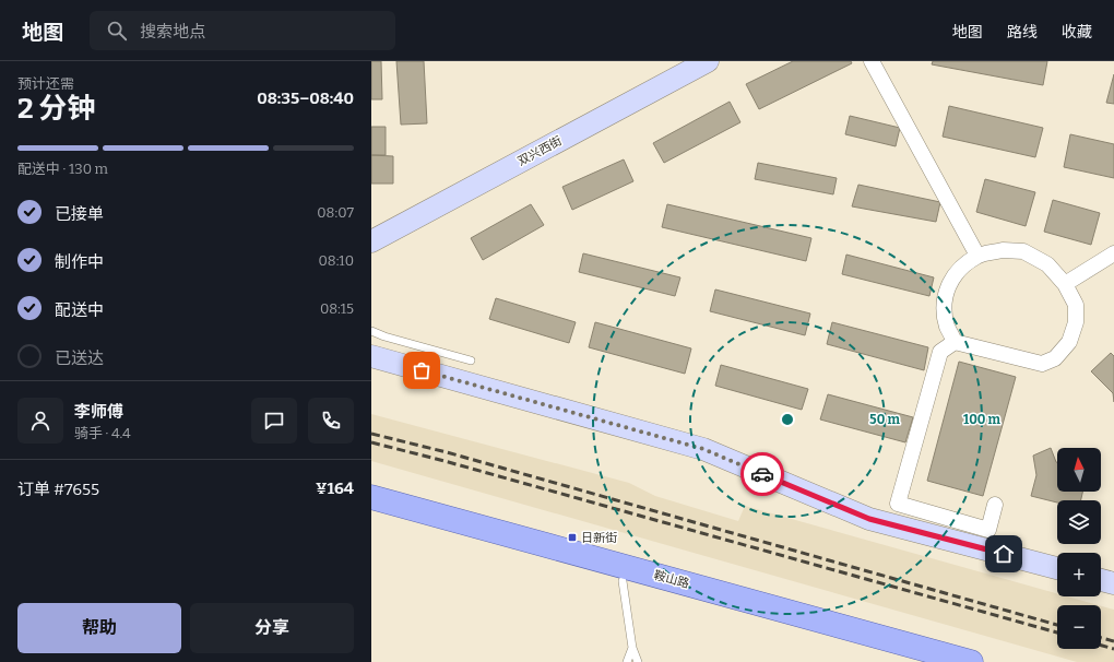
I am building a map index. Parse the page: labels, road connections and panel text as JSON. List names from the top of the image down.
{
  "streets": {
    "main road": ["双兴西街", "鞍山路"]
  },
  "places": {
    "transit": ["日新街"]
  },
  "north": "top",
  "page": {
    "header": "地图",
    "search": "搜索地点",
    "nav": ["地图", "路线", "收藏"],
    "heading": ["2 分钟", "预计还需", "08:35–08:40"],
    "panel": [
      "李师傅",
      "骑手 · 4.4",
      "订单 #7655",
      "¥164"
    ],
    "bar": "配送中 · 130 m",
    "list": [
      ["已接单", "08:07"],
      ["制作中", "08:10"],
      ["配送中", "08:15"],
      "已送达"
    ],
    "map_buttons": ["+", "−"],
    "buttons": ["帮助", "分享"]
  },
  "rings": ["50 m", "100 m"]
}
